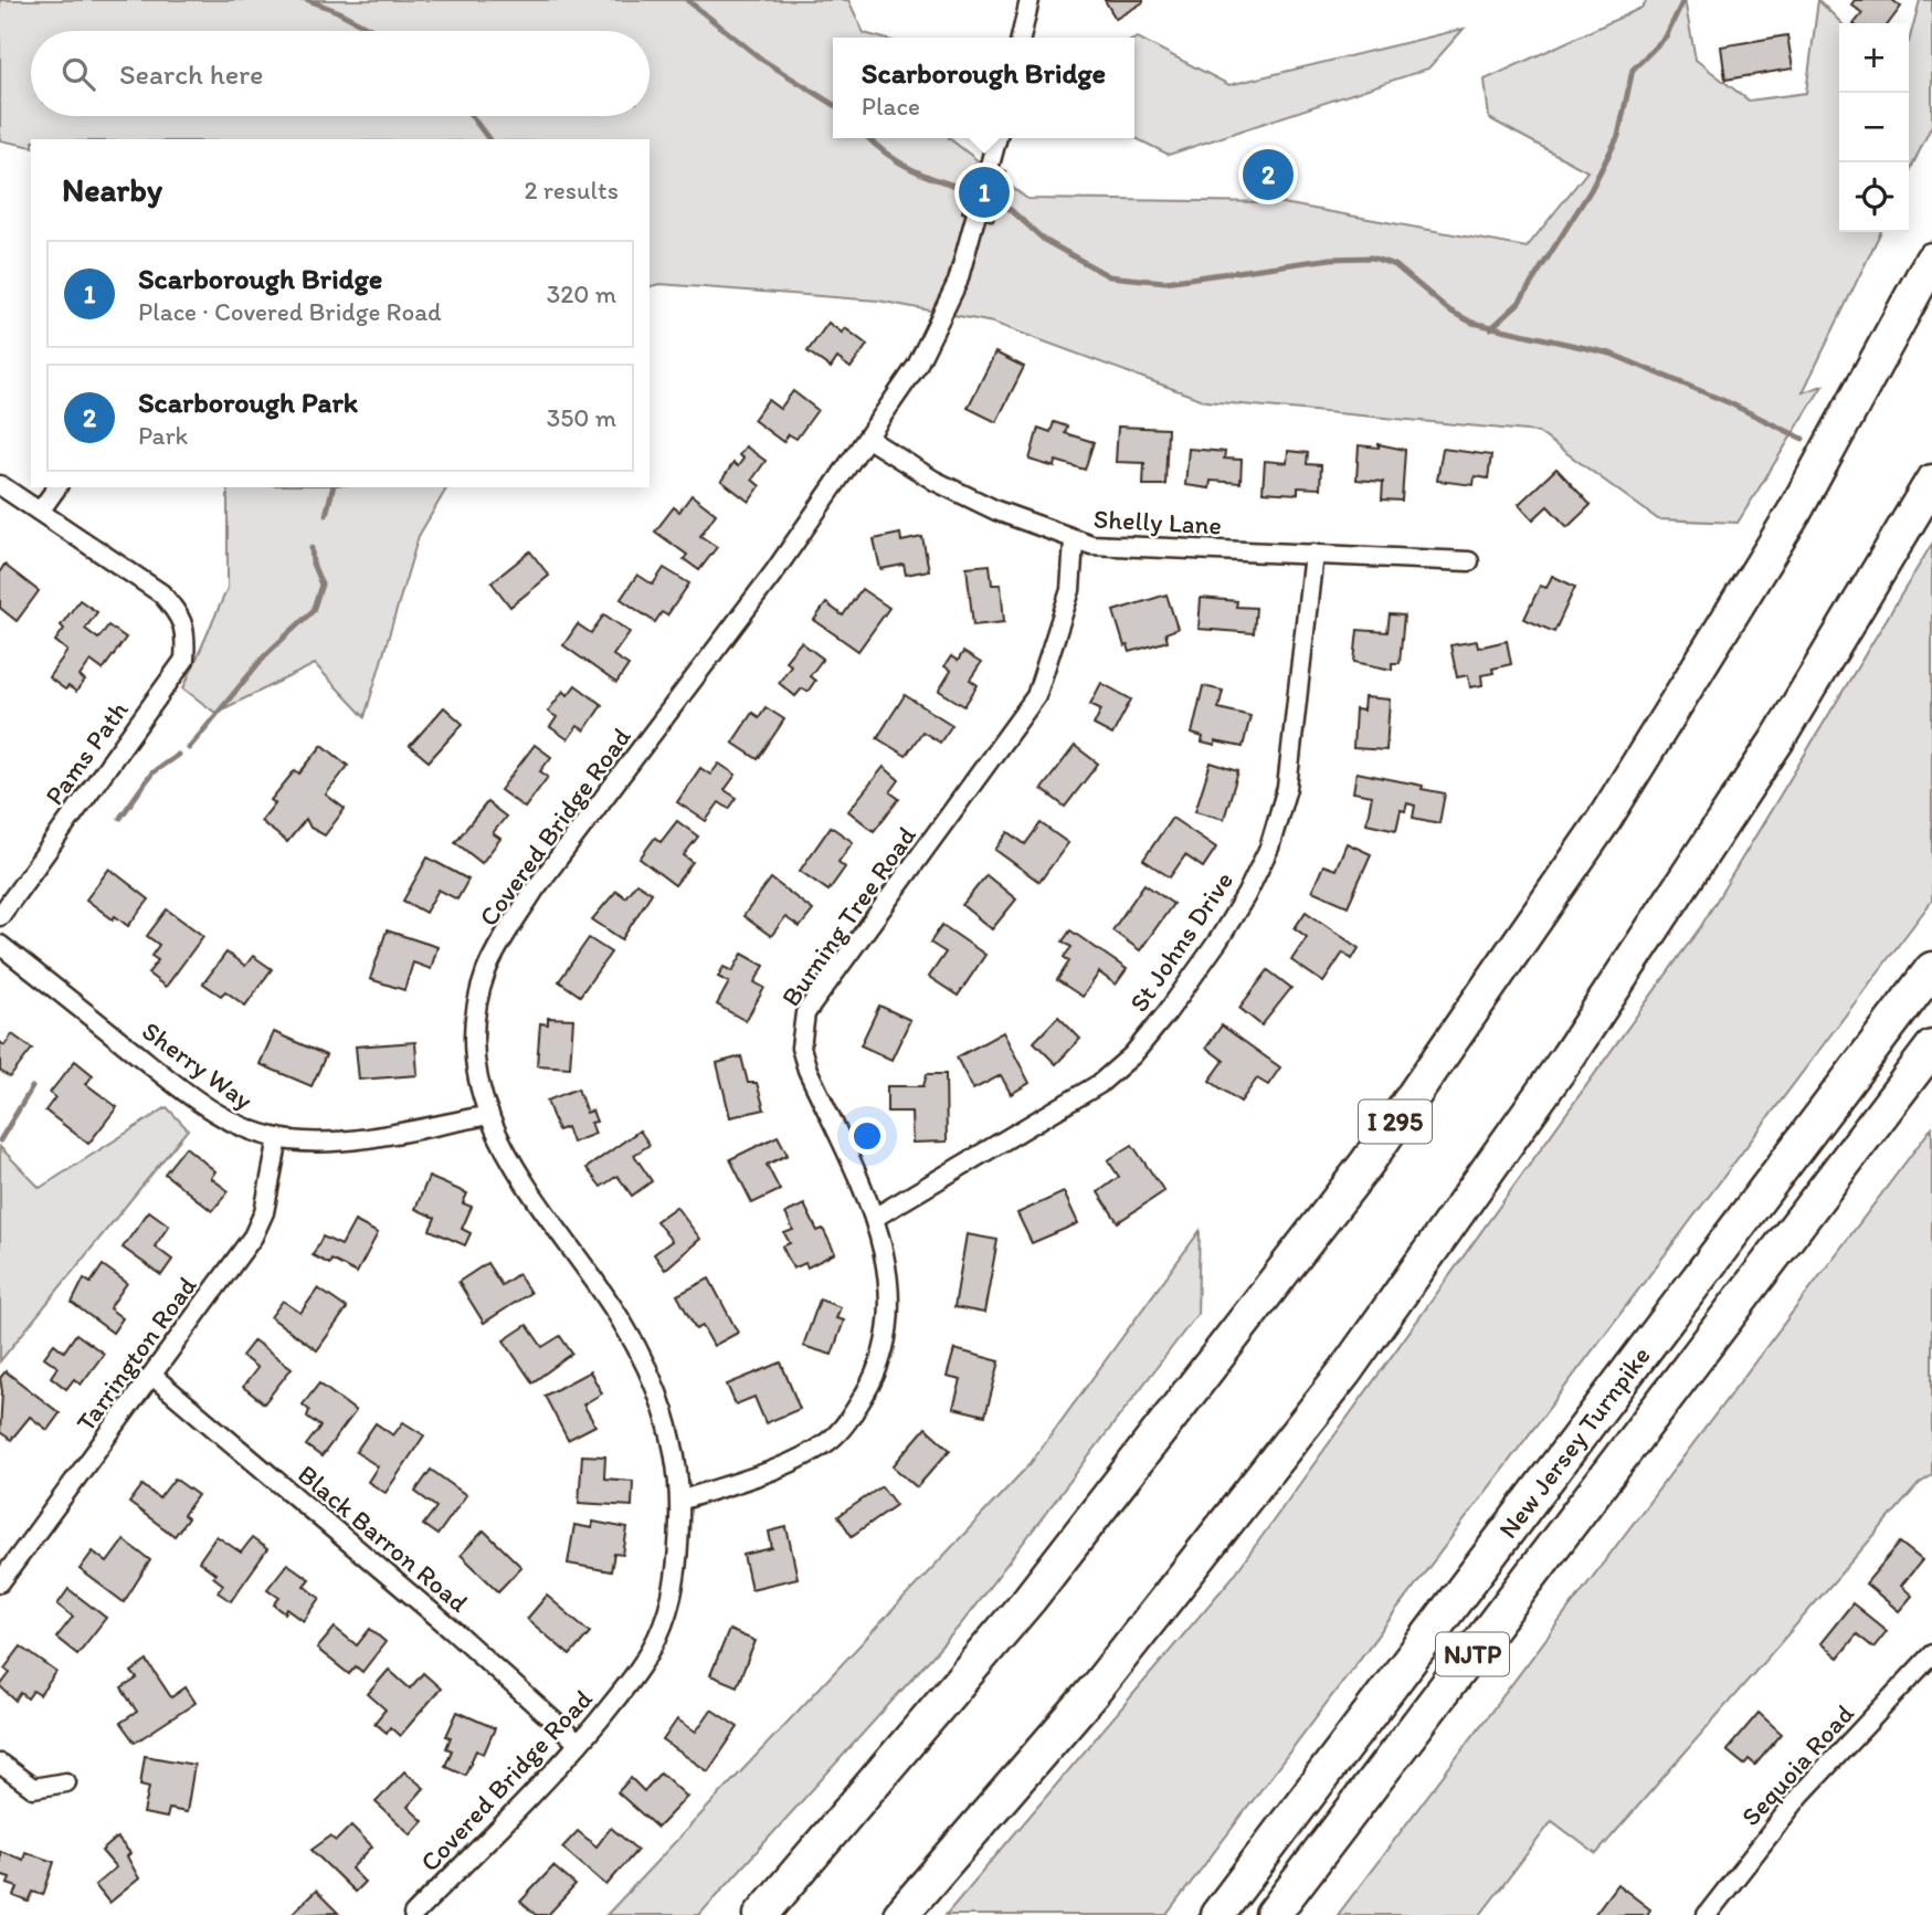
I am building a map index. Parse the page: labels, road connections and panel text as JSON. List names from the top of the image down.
{
  "streets": {
    "highway": ["I 295", "New Jersey Turnpike", "NJTP"],
    "street": [
      "Shelly Lane",
      "Pams Path",
      "Covered Bridge Road",
      "Burning Tree Road",
      "St Johns Drive",
      "Sherry Way",
      "Tarrington Road",
      "Black Barron Road",
      "Sequoia Road"
    ]
  },
  "crossings": [
    ["Shelly Lane", "Covered Bridge Road"],
    ["Shelly Lane", "Burning Tree Road"],
    ["Shelly Lane", "St Johns Drive"],
    ["Covered Bridge Road", "Burning Tree Road"],
    ["Covered Bridge Road", "Sherry Way"],
    ["Covered Bridge Road", "Black Barron Road"],
    ["Burning Tree Road", "St Johns Drive"],
    ["Sherry Way", "Tarrington Road"],
    ["Tarrington Road", "Black Barron Road"]
  ],
  "page": {
    "map_buttons": ["+", "−"],
    "search": "Search here",
    "popup": ["Scarborough Bridge", "Place"],
    "heading": ["Nearby", "2 results"],
    "pins": ["2", "1"],
    "list": [
      {
        "mark": "1",
        "name": "Scarborough Bridge",
        "note": "Place · Covered Bridge Road",
        "value": "320 m"
      },
      {
        "mark": "2",
        "name": "Scarborough Park",
        "note": "Park",
        "value": "350 m"
      }
    ]
  }
}
